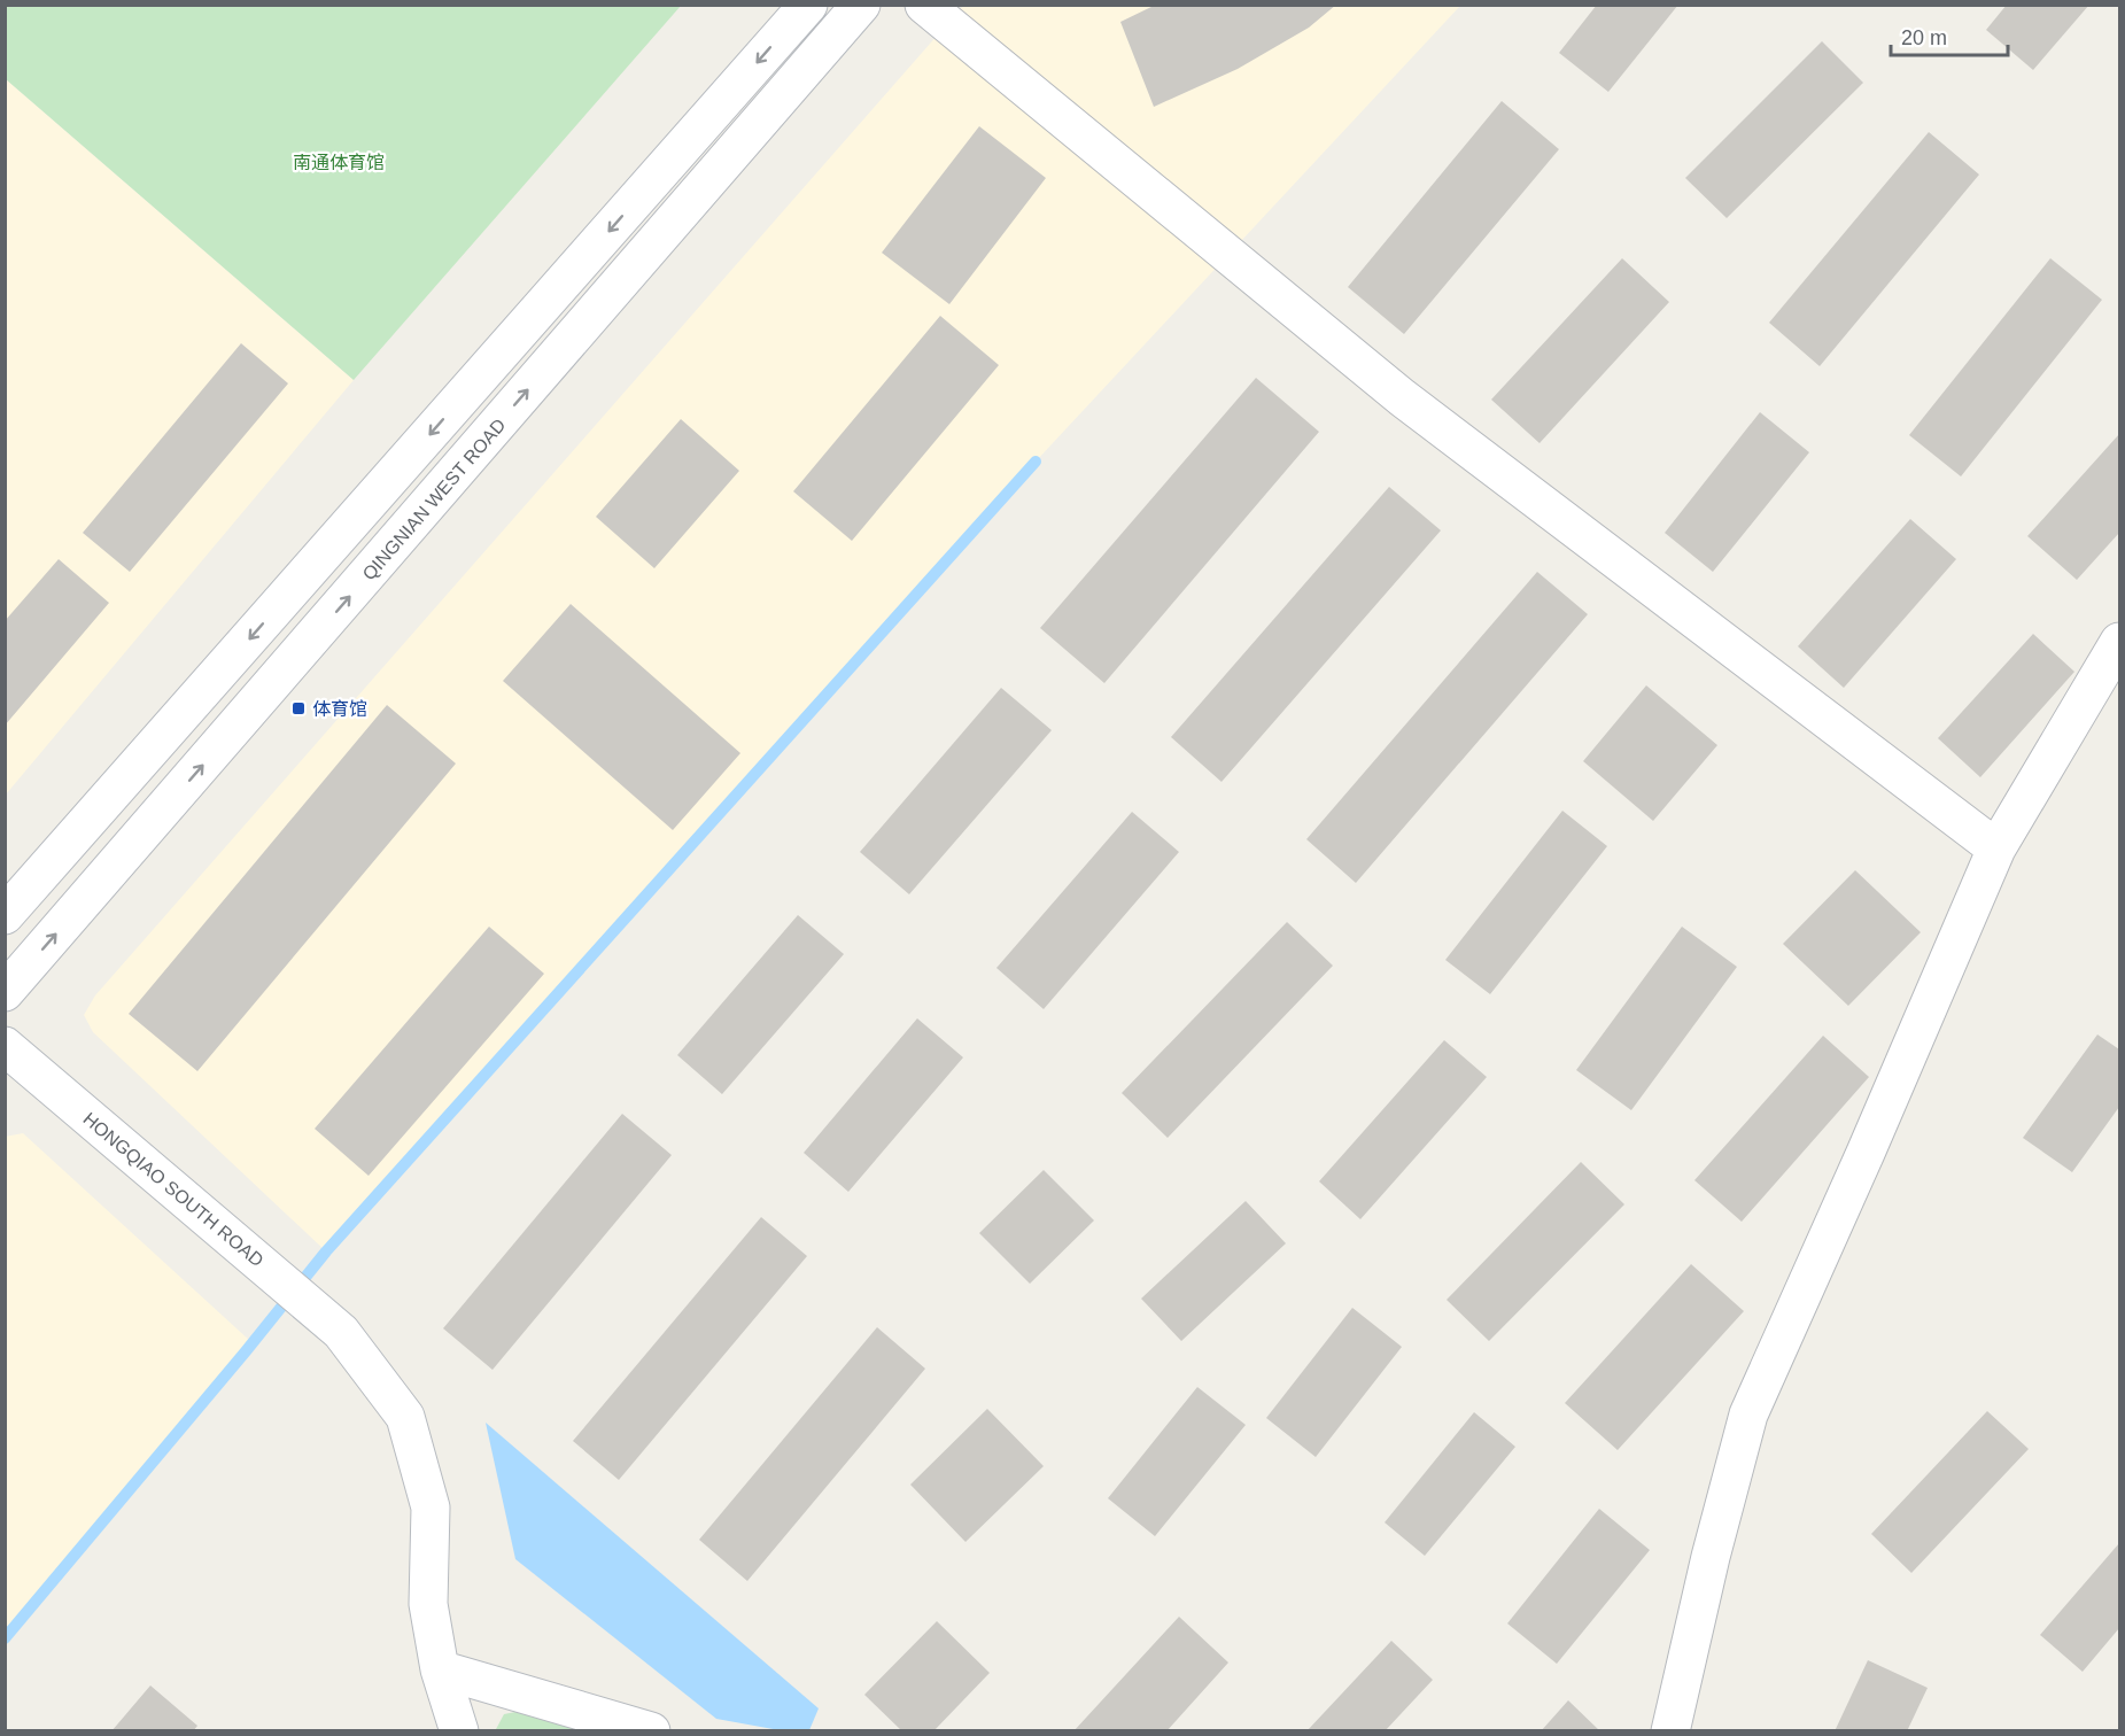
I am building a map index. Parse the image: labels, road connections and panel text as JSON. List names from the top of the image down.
{
  "streets": {
    "street": ["QINGNIAN WEST ROAD", "HONGQIAO SOUTH ROAD"]
  },
  "parks": ["南通体育馆"],
  "places": {
    "transit": ["体育馆"]
  },
  "scale_bar": "20 m"
}
